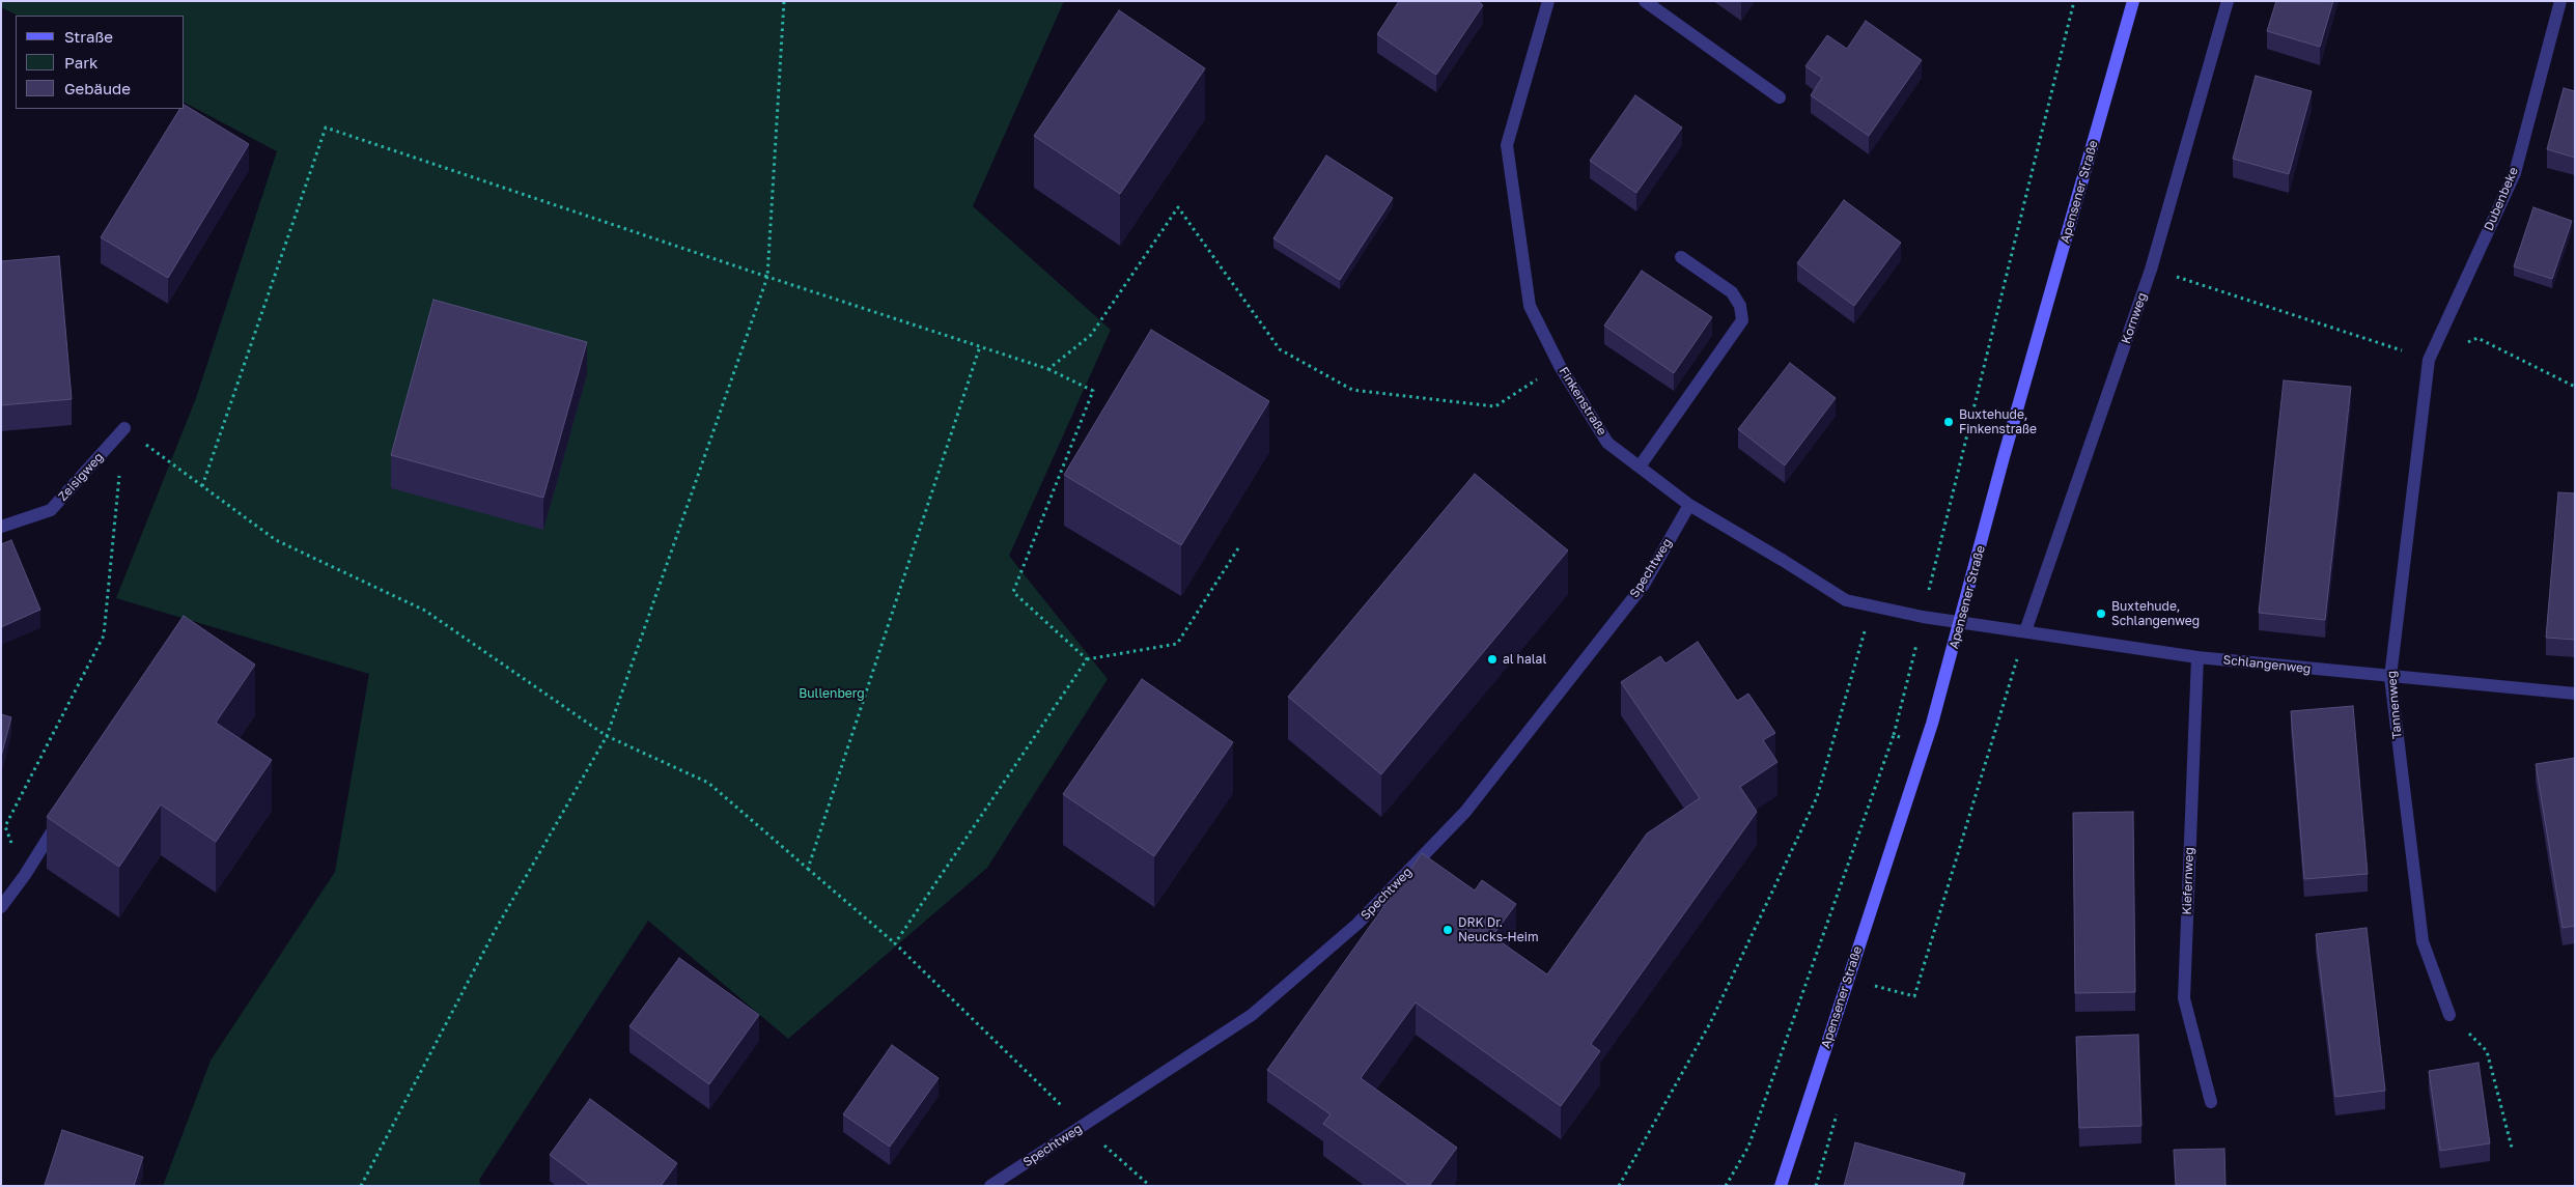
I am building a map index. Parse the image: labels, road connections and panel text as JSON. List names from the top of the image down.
{
  "streets": {
    "main road": ["Apensener Straße"],
    "street": [
      "Dubenbeke",
      "Kornweg",
      "Finkenstraße",
      "Zeisigweg",
      "Spechtweg",
      "Schlangenweg",
      "Tannenweg",
      "Kiefernweg"
    ]
  },
  "crossings": [
    ["Apensener Straße", "Finkenstraße"],
    ["Apensener Straße", "Schlangenweg"],
    ["Dubenbeke", "Tannenweg"],
    ["Kornweg", "Schlangenweg"],
    ["Finkenstraße", "Spechtweg"],
    ["Finkenstraße", "Schlangenweg"],
    ["Schlangenweg", "Tannenweg"],
    ["Schlangenweg", "Kiefernweg"]
  ],
  "parks": ["Bullenberg"],
  "places": [
    "Buxtehude, Finkenstraße",
    "Buxtehude, Schlangenweg",
    "al halal",
    "DRK Dr. Neucks-Heim"
  ],
  "legend": ["Straße", "Park", "Gebäude"]
}
